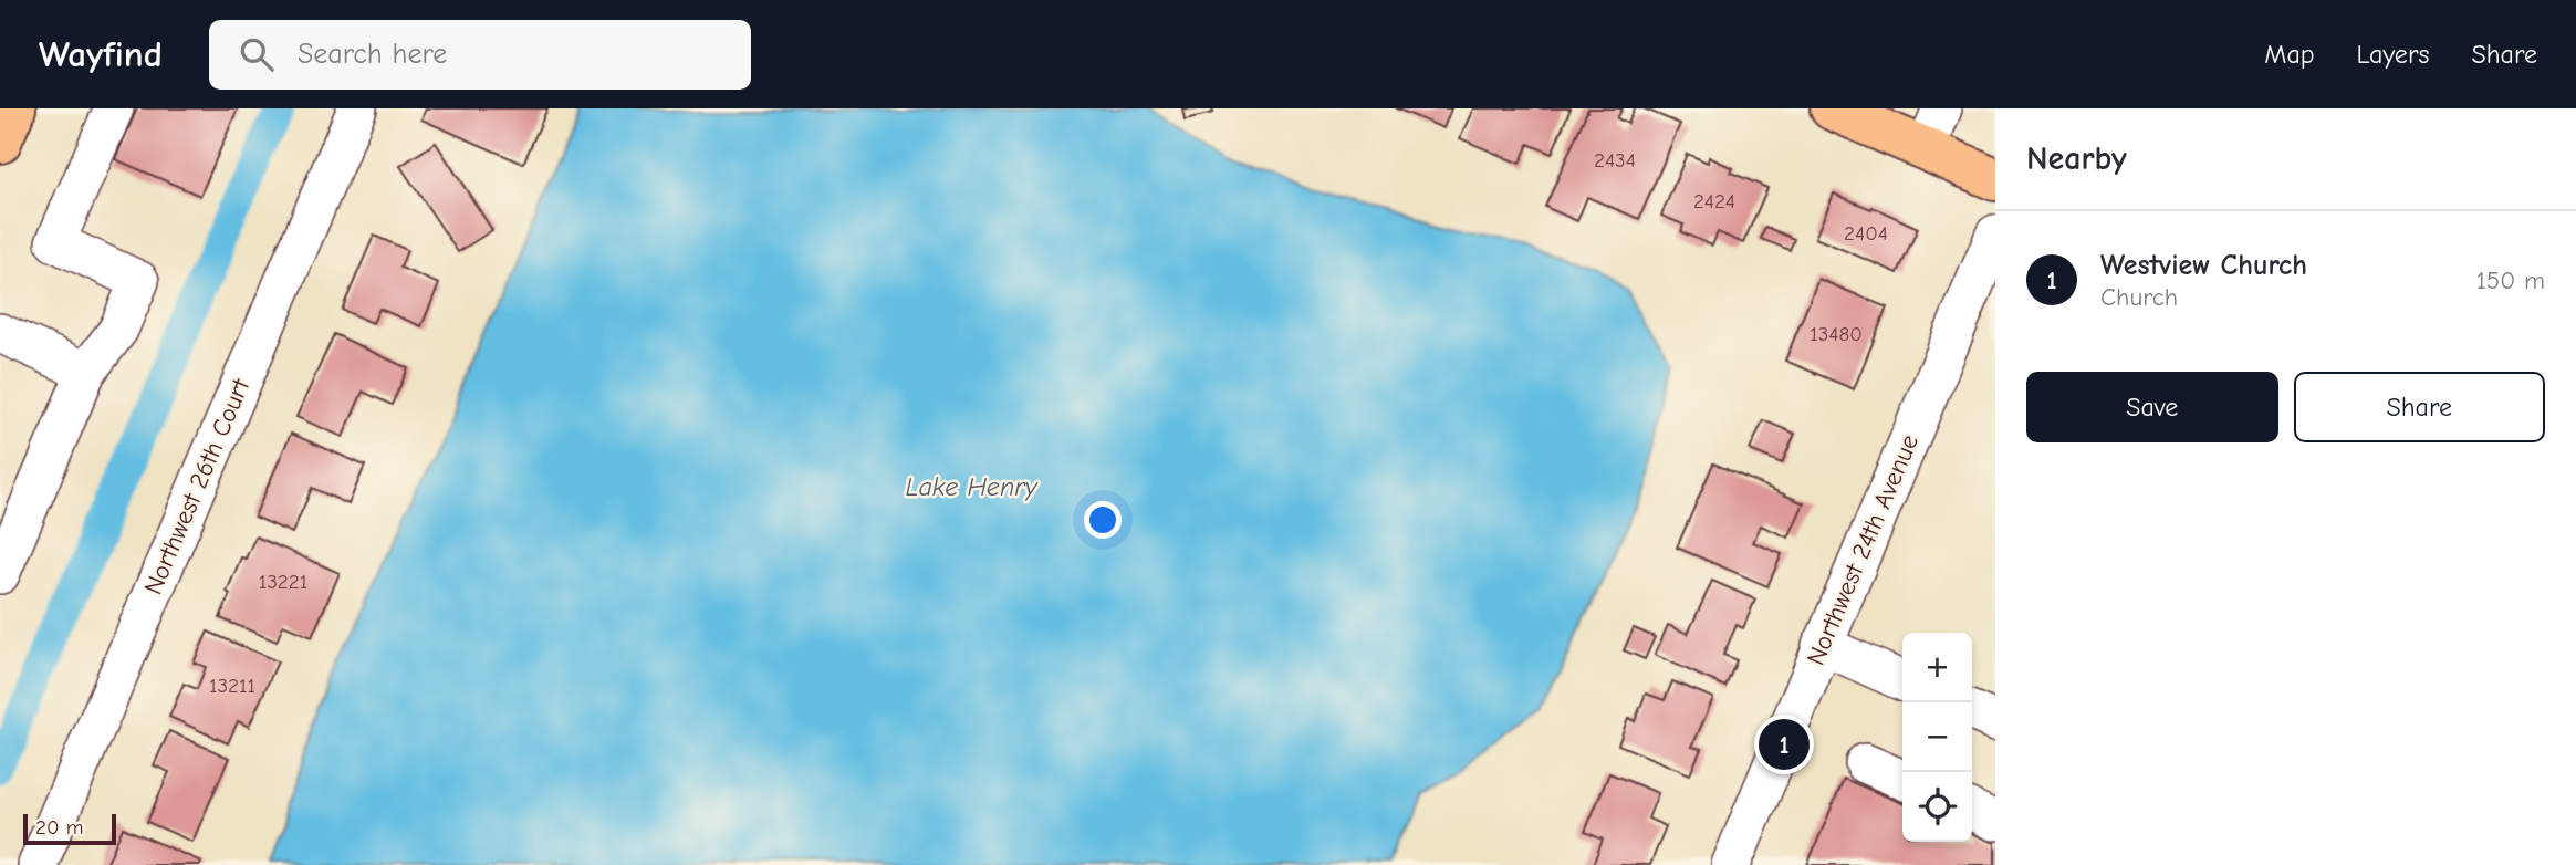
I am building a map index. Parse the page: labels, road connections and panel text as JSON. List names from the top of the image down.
{
  "streets": {
    "street": ["Northwest 26th Court", "Northwest 24th Avenue"]
  },
  "water": ["Lake Henry"],
  "house_numbers": [
    "2434",
    "2424",
    "2404",
    "13480",
    "13221",
    "13211"
  ],
  "scale_bar": "20 m",
  "page": {
    "header": "Wayfind",
    "search": "Search here",
    "nav": ["Map", "Layers", "Share"],
    "heading": "Nearby",
    "list": [
      {
        "mark": "1",
        "name": "Westview Church",
        "note": "Church",
        "value": "150 m"
      }
    ],
    "buttons": ["Save", "Share"],
    "map_buttons": ["+", "−"],
    "pins": "1",
    "scale": "20 m"
  }
}
